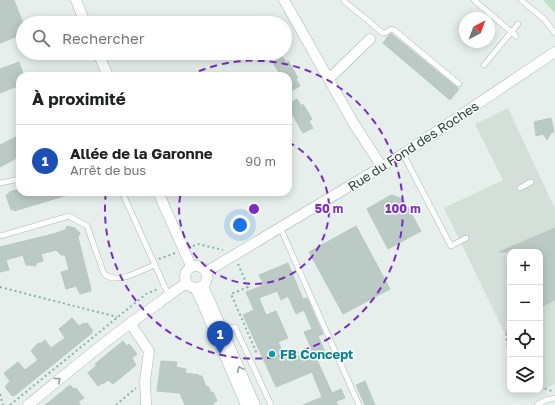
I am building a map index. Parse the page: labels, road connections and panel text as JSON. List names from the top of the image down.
{
  "streets": {
    "street": ["Rue du Fond des Roches"]
  },
  "places": ["FB Concept"],
  "north": "top right",
  "page": {
    "search": "Rechercher",
    "heading": "À proximité",
    "list": [
      {
        "mark": "1",
        "name": "Allée de la Garonne",
        "note": "Arrêt de bus",
        "value": "90 m"
      }
    ],
    "map_buttons": ["+", "−"],
    "pins": "1"
  },
  "rings": ["50 m", "100 m"]
}
